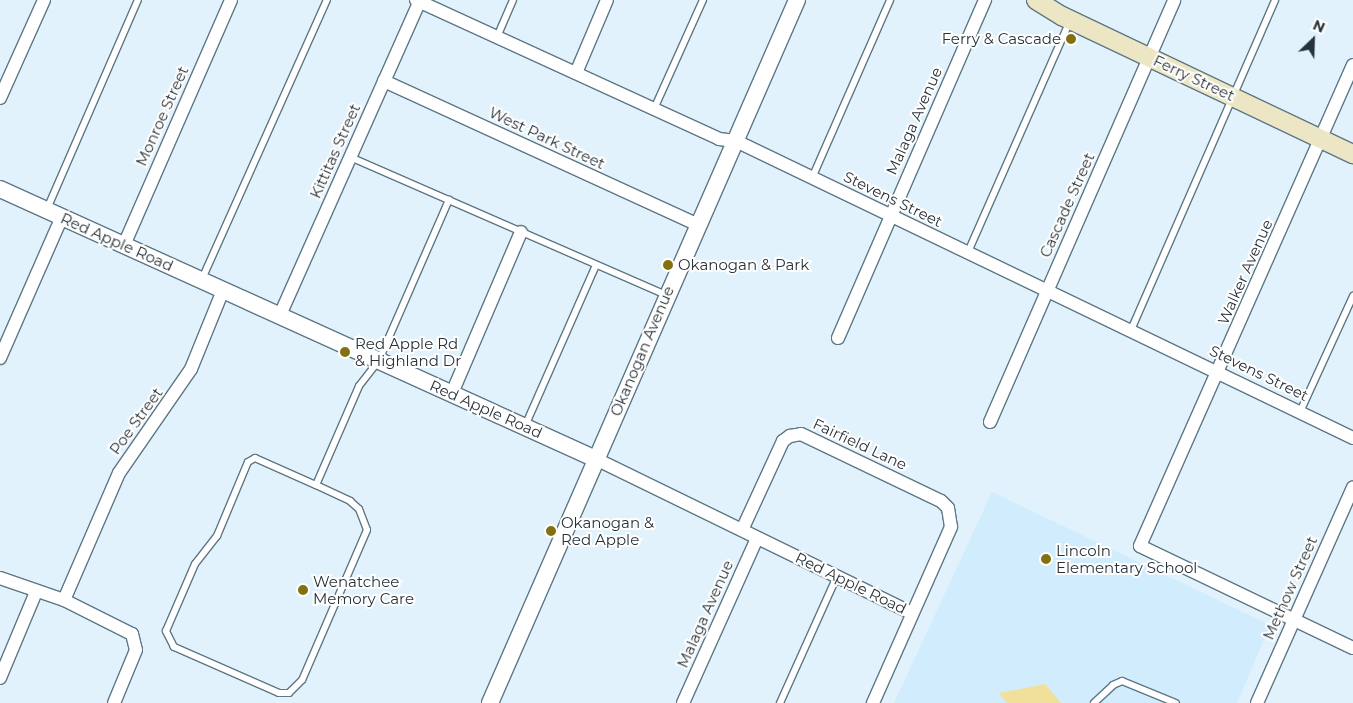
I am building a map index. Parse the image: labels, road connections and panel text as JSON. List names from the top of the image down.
{
  "streets": {
    "main road": ["Ferry Street"],
    "street": [
      "Monroe Street",
      "Malaga Avenue",
      "West Park Street",
      "Kittitas Street",
      "Stevens Street",
      "Cascade Street",
      "Red Apple Road",
      "Walker Avenue",
      "Okanogan Avenue",
      "Poe Street",
      "Fairfield Lane",
      "Methow Street"
    ]
  },
  "crossings": [
    ["Ferry Street", "Cascade Street"],
    ["Ferry Street", "Walker Avenue"],
    ["Monroe Street", "Red Apple Road"],
    ["Malaga Avenue", "Stevens Street"],
    ["Malaga Avenue", "Red Apple Road"],
    ["West Park Street", "Kittitas Street"],
    ["West Park Street", "Okanogan Avenue"],
    ["Kittitas Street", "Stevens Street"],
    ["Kittitas Street", "Red Apple Road"],
    ["Stevens Street", "Cascade Street"],
    ["Stevens Street", "Walker Avenue"],
    ["Stevens Street", "Okanogan Avenue"],
    ["Red Apple Road", "Okanogan Avenue"],
    ["Red Apple Road", "Poe Street"],
    ["Red Apple Road", "Fairfield Lane"],
    ["Walker Avenue", "Methow Street"]
  ],
  "places": [
    "Ferry & Cascade",
    "Okanogan & Park",
    "Red Apple Rd & Highland Dr",
    "Okanogan & Red Apple",
    "Lincoln Elementary School",
    "Wenatchee Memory Care"
  ],
  "north": "top right"
}
